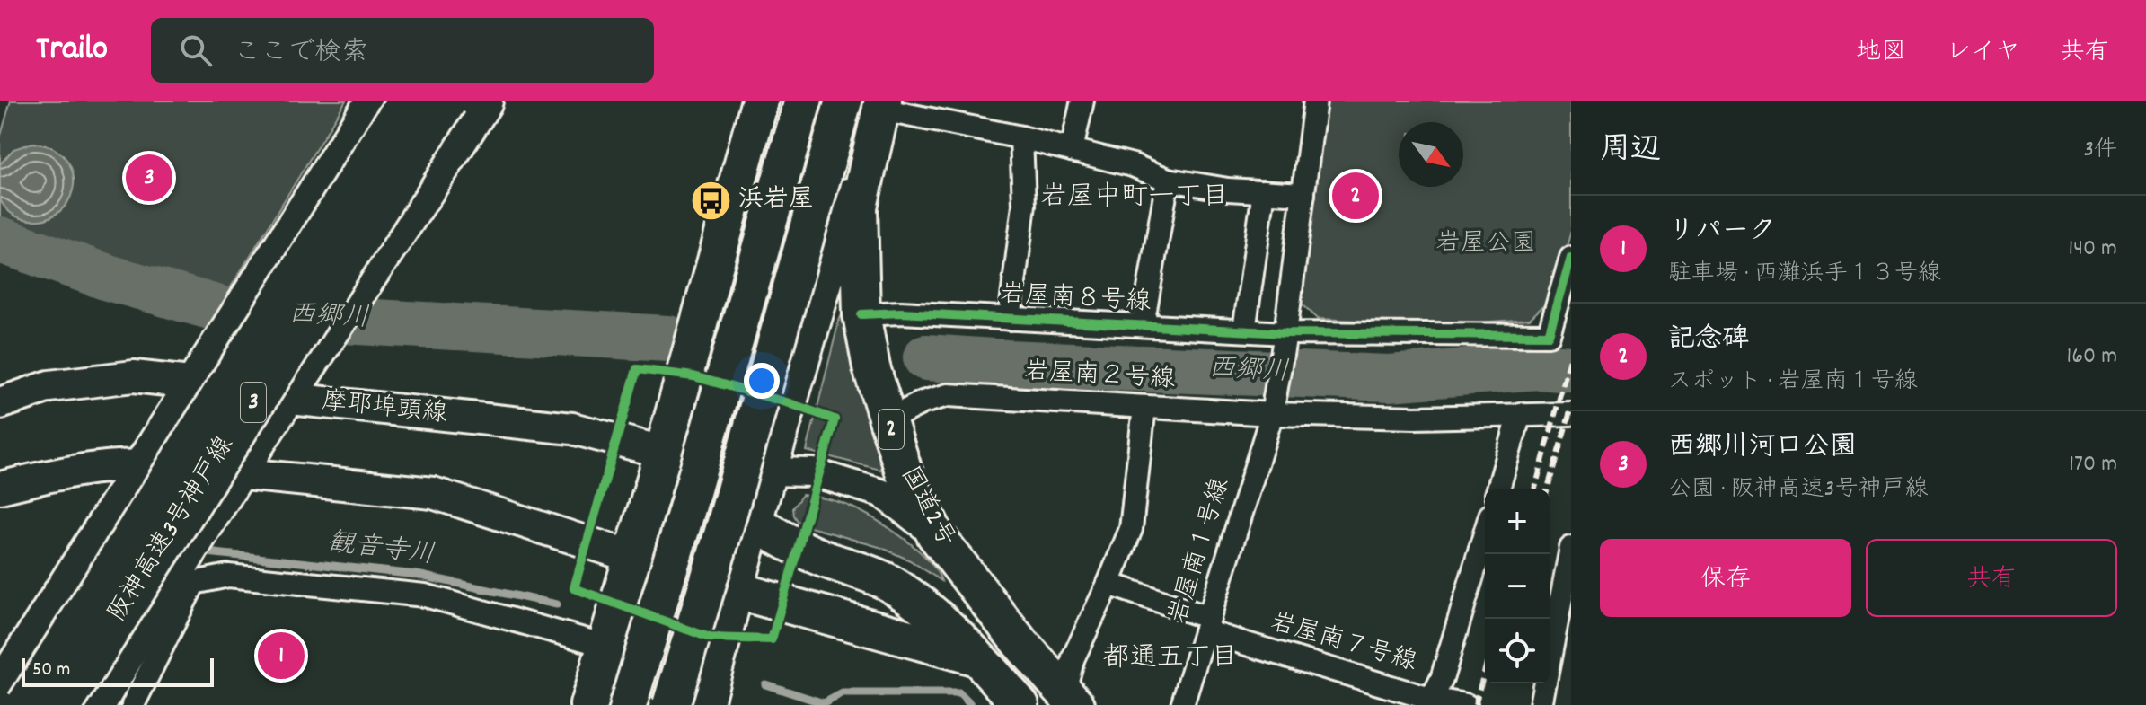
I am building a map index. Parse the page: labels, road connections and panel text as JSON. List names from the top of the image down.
{
  "streets": {
    "highway": [
      "3",
      "2",
      "国道2号",
      "阪神高速3号神戸線"
    ],
    "main road": ["摩耶埠頭線"],
    "street": [
      "岩屋南８号線",
      "岩屋南２号線",
      "岩屋南１号線",
      "岩屋南７号線"
    ]
  },
  "crossings": [
    ["岩屋南８号線", "国道2号"],
    ["岩屋南８号線", "岩屋南１号線"],
    ["岩屋南２号線", "国道2号"],
    ["岩屋南２号線", "岩屋南１号線"],
    ["岩屋南１号線", "岩屋南７号線"]
  ],
  "districts": ["岩屋中町一丁目", "都通五丁目"],
  "water": ["西郷川", "観音寺川"],
  "parks": ["岩屋公園"],
  "places": {
    "bus stop": ["浜岩屋"]
  },
  "scale_bar": "50 m",
  "north": "bottom right",
  "page": {
    "header": "Trailo",
    "search": "ここで検索",
    "nav": ["地図", "レイヤ", "共有"],
    "heading": ["周辺", "3件"],
    "pins": ["3", "2", "1"],
    "list": [
      {
        "mark": "1",
        "name": "リパーク",
        "note": "駐車場 · 西灘浜手１３号線",
        "value": "140 m"
      },
      {
        "mark": "2",
        "name": "記念碑",
        "note": "スポット · 岩屋南１号線",
        "value": "160 m"
      },
      {
        "mark": "3",
        "name": "西郷川河口公園",
        "note": "公園 · 阪神高速3号神戸線",
        "value": "170 m"
      }
    ],
    "map_buttons": ["+", "−"],
    "buttons": ["保存", "共有"],
    "scale": "50 m"
  }
}
